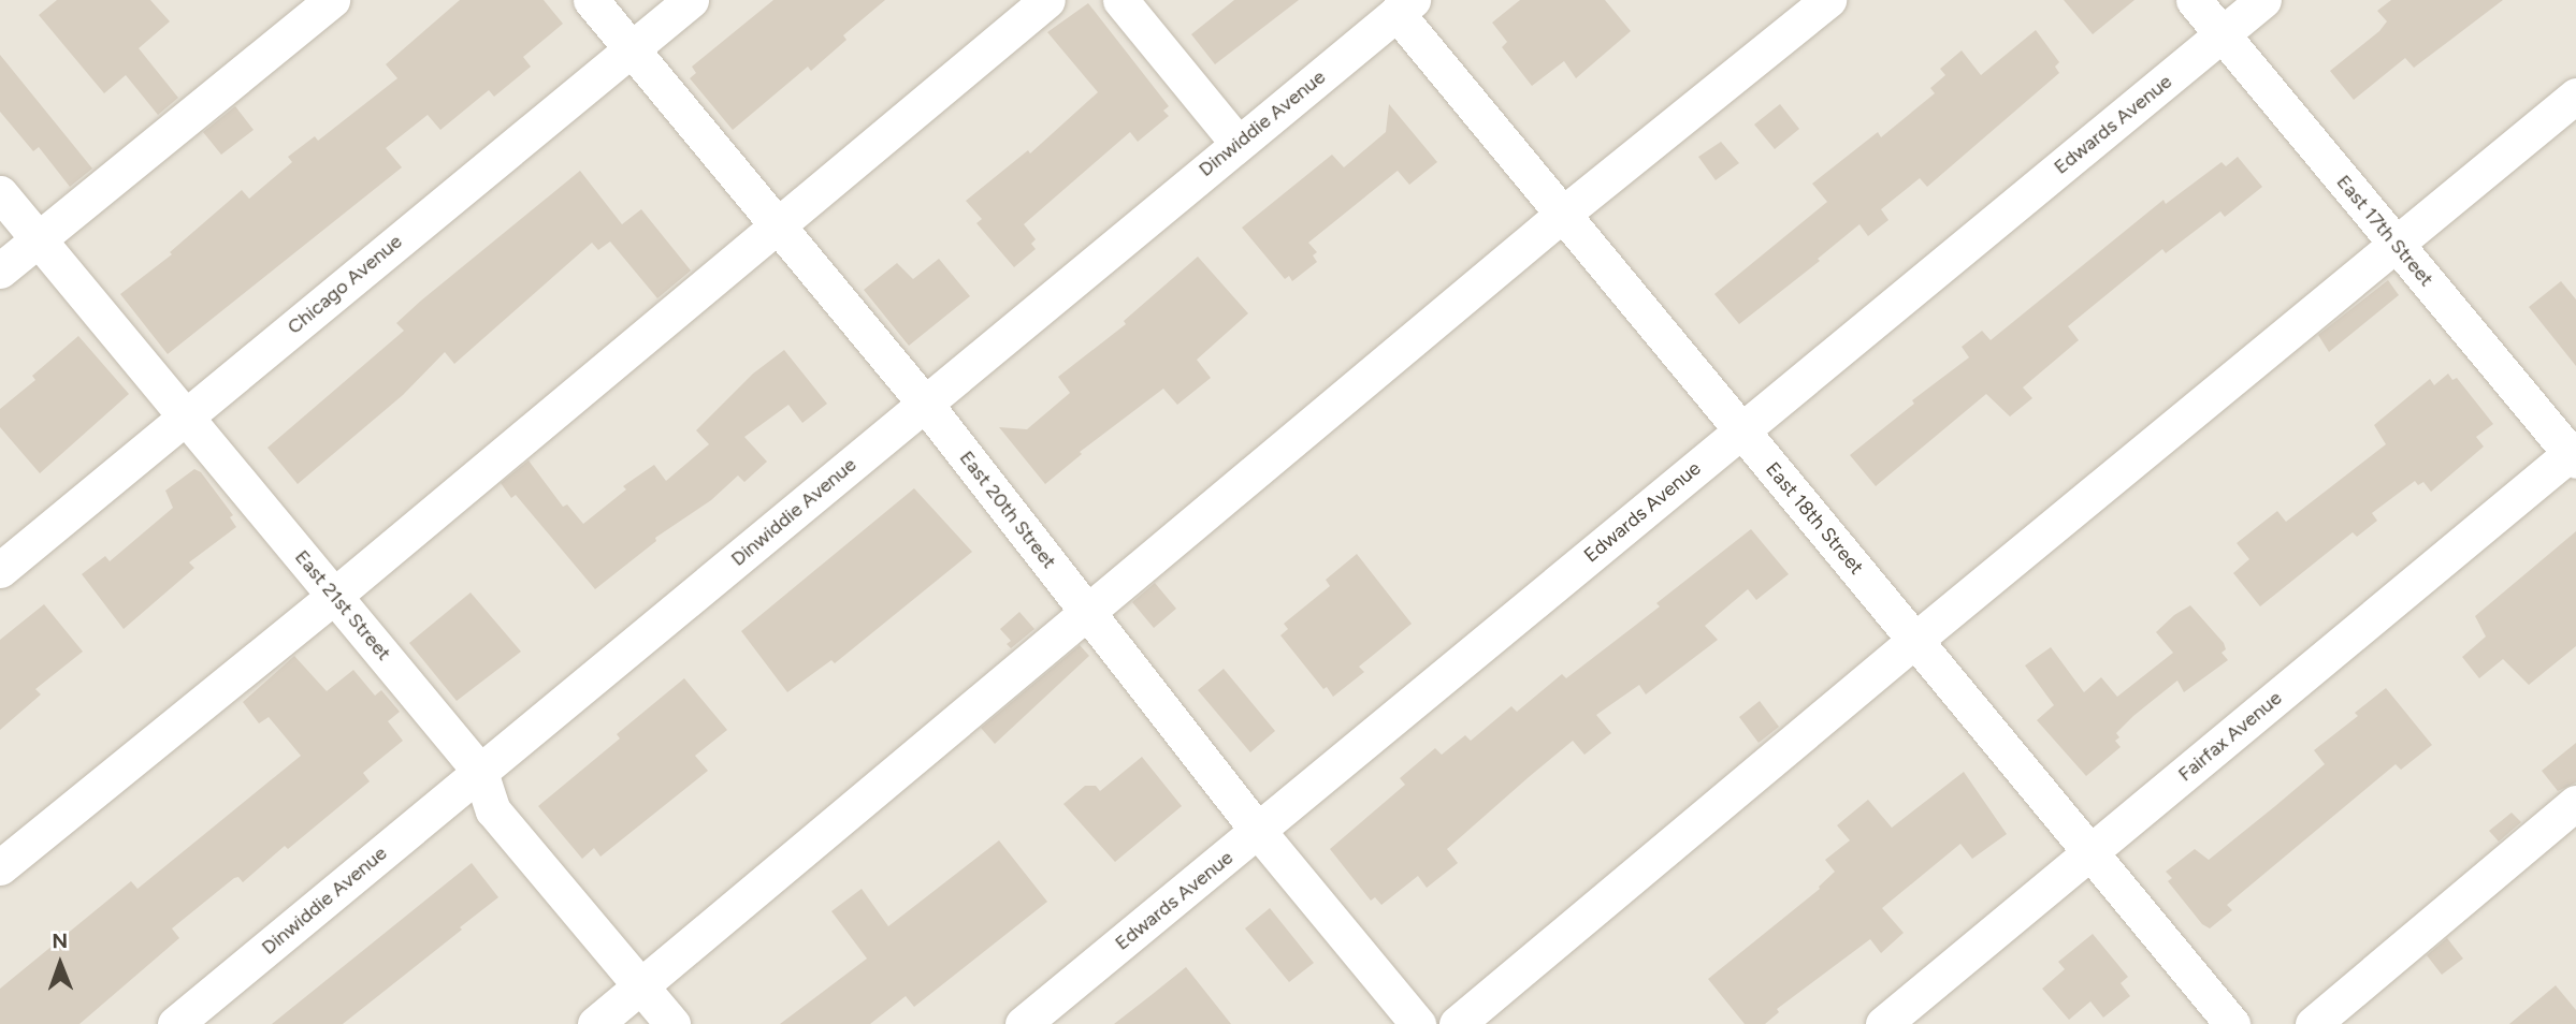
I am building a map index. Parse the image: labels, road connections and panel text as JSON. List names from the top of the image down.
{
  "streets": {
    "street": [
      "Dinwiddie Avenue",
      "Edwards Avenue",
      "East 17th Street",
      "Chicago Avenue",
      "East 20th Street",
      "East 18th Street",
      "East 21st Street",
      "Fairfax Avenue"
    ]
  },
  "crossings": [
    ["Dinwiddie Avenue", "East 20th Street"],
    ["Dinwiddie Avenue", "East 18th Street"],
    ["Dinwiddie Avenue", "East 21st Street"],
    ["Edwards Avenue", "East 17th Street"],
    ["Edwards Avenue", "East 20th Street"],
    ["Edwards Avenue", "East 18th Street"],
    ["East 17th Street", "Fairfax Avenue"],
    ["Chicago Avenue", "East 20th Street"],
    ["Chicago Avenue", "East 21st Street"],
    ["East 18th Street", "Fairfax Avenue"]
  ],
  "north": "top"
}
